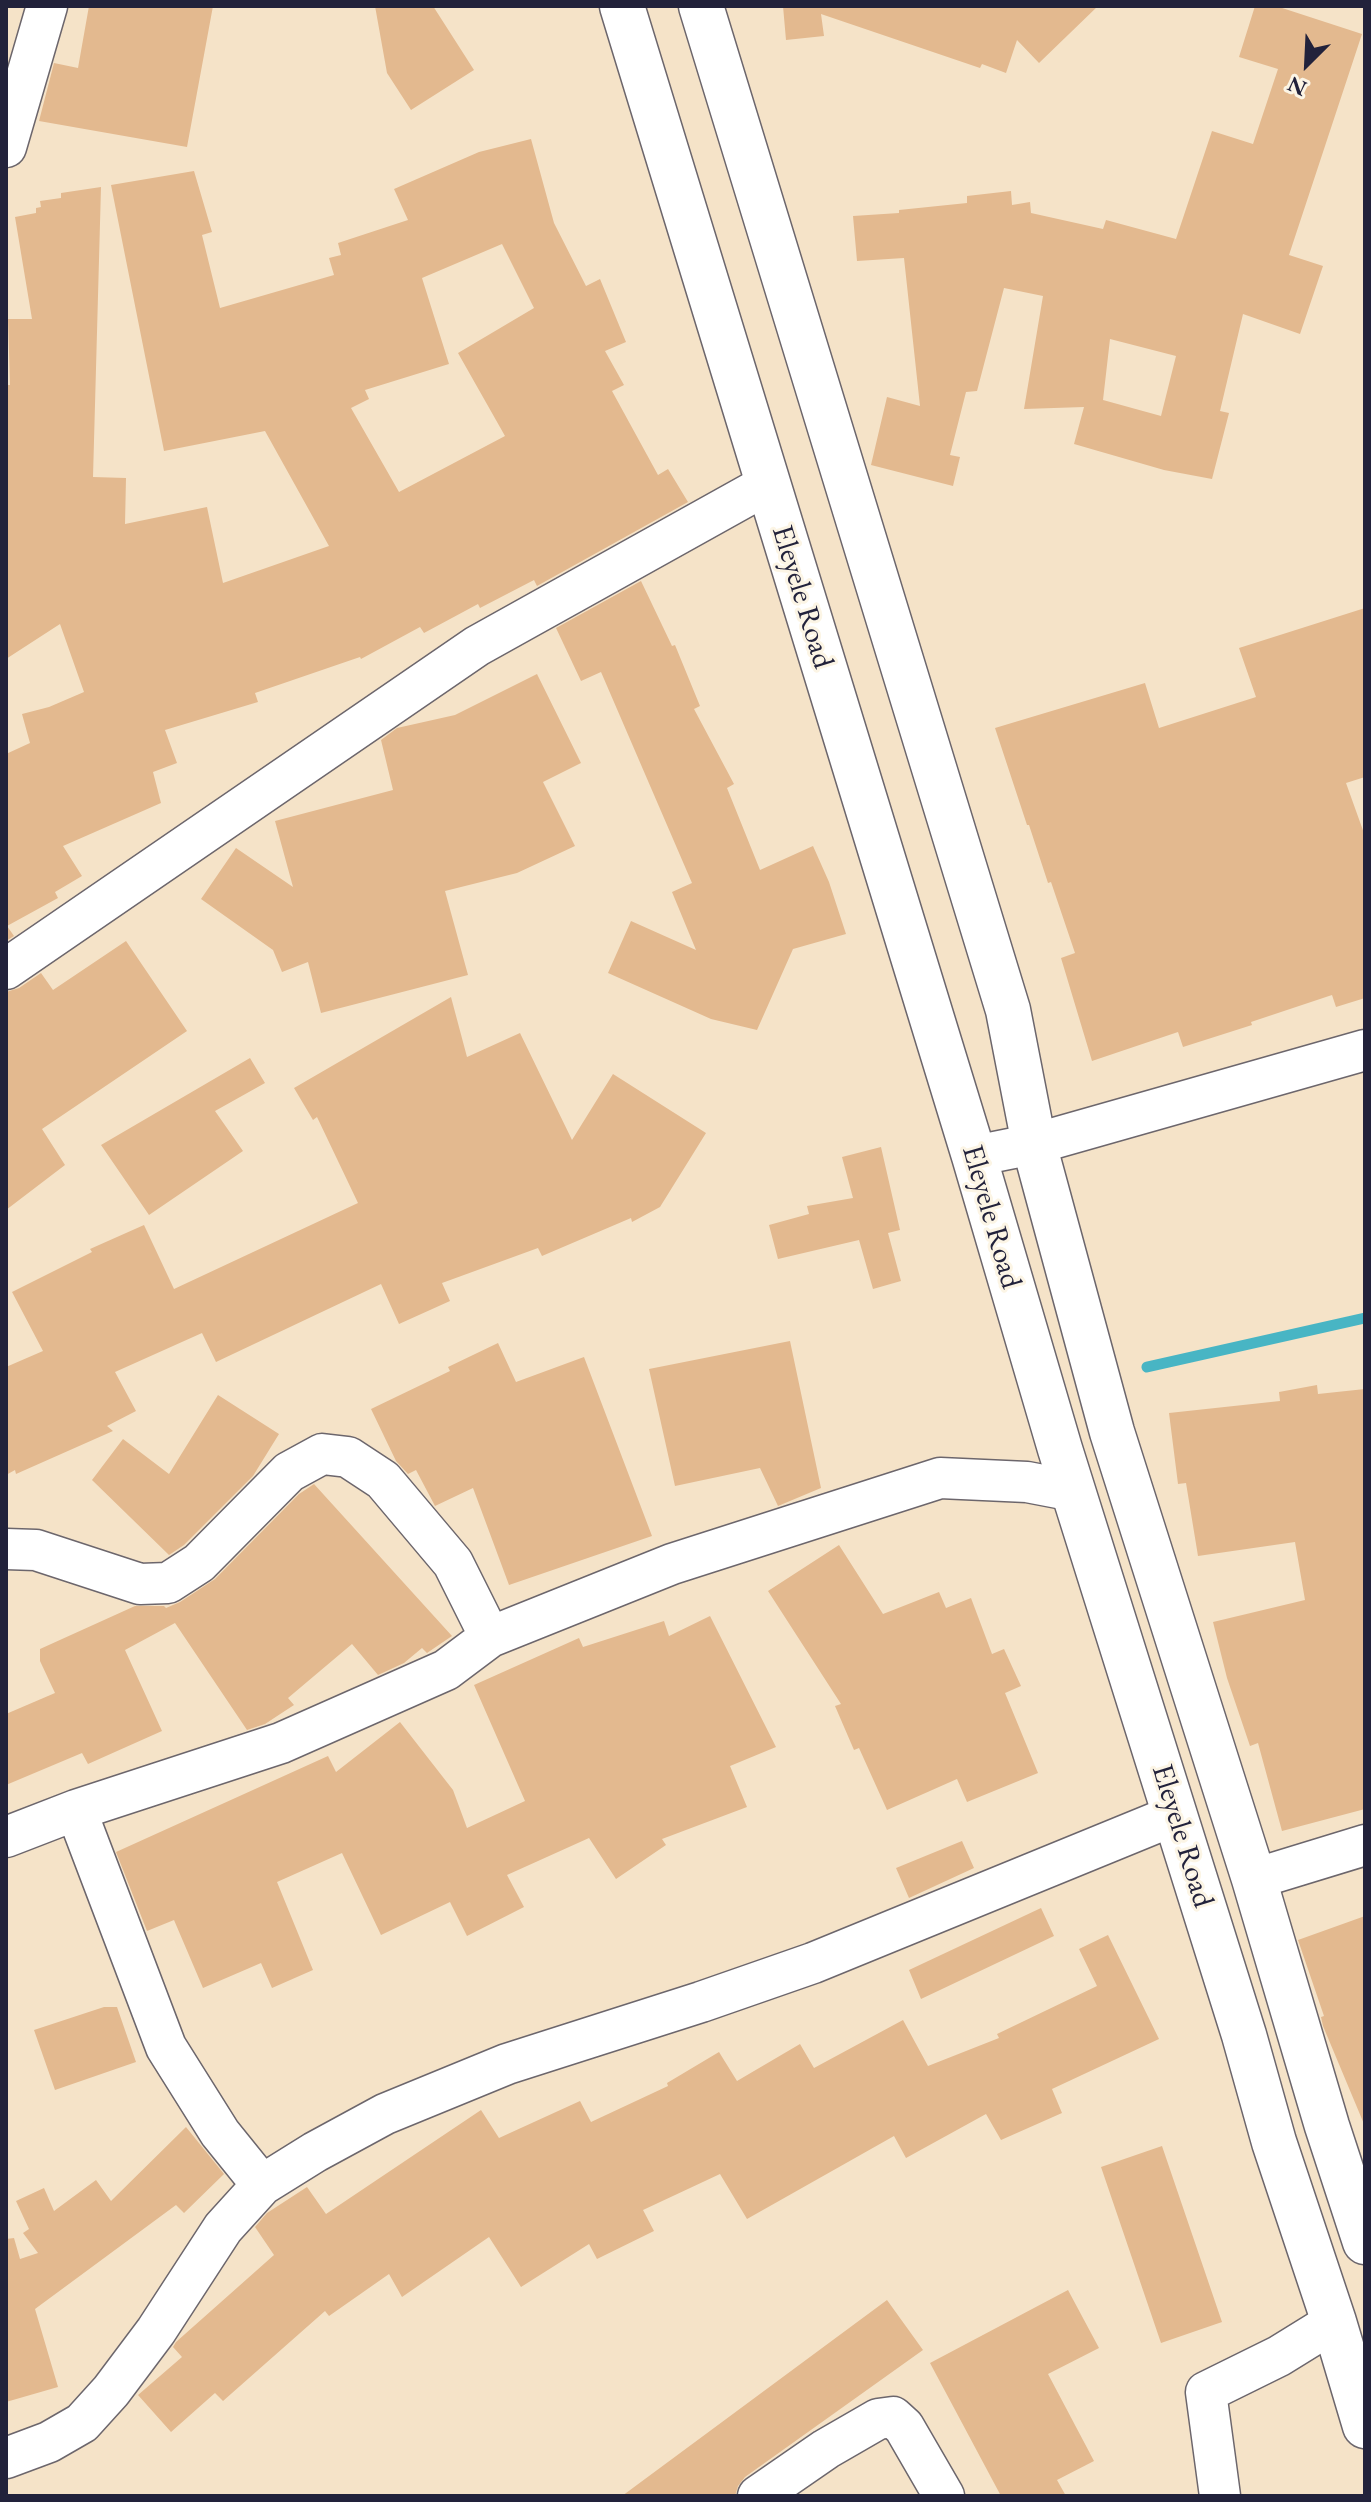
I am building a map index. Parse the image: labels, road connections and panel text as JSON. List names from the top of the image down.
{
  "streets": {
    "main road": ["Eleyele Road"]
  },
  "north": "bottom left"
}
